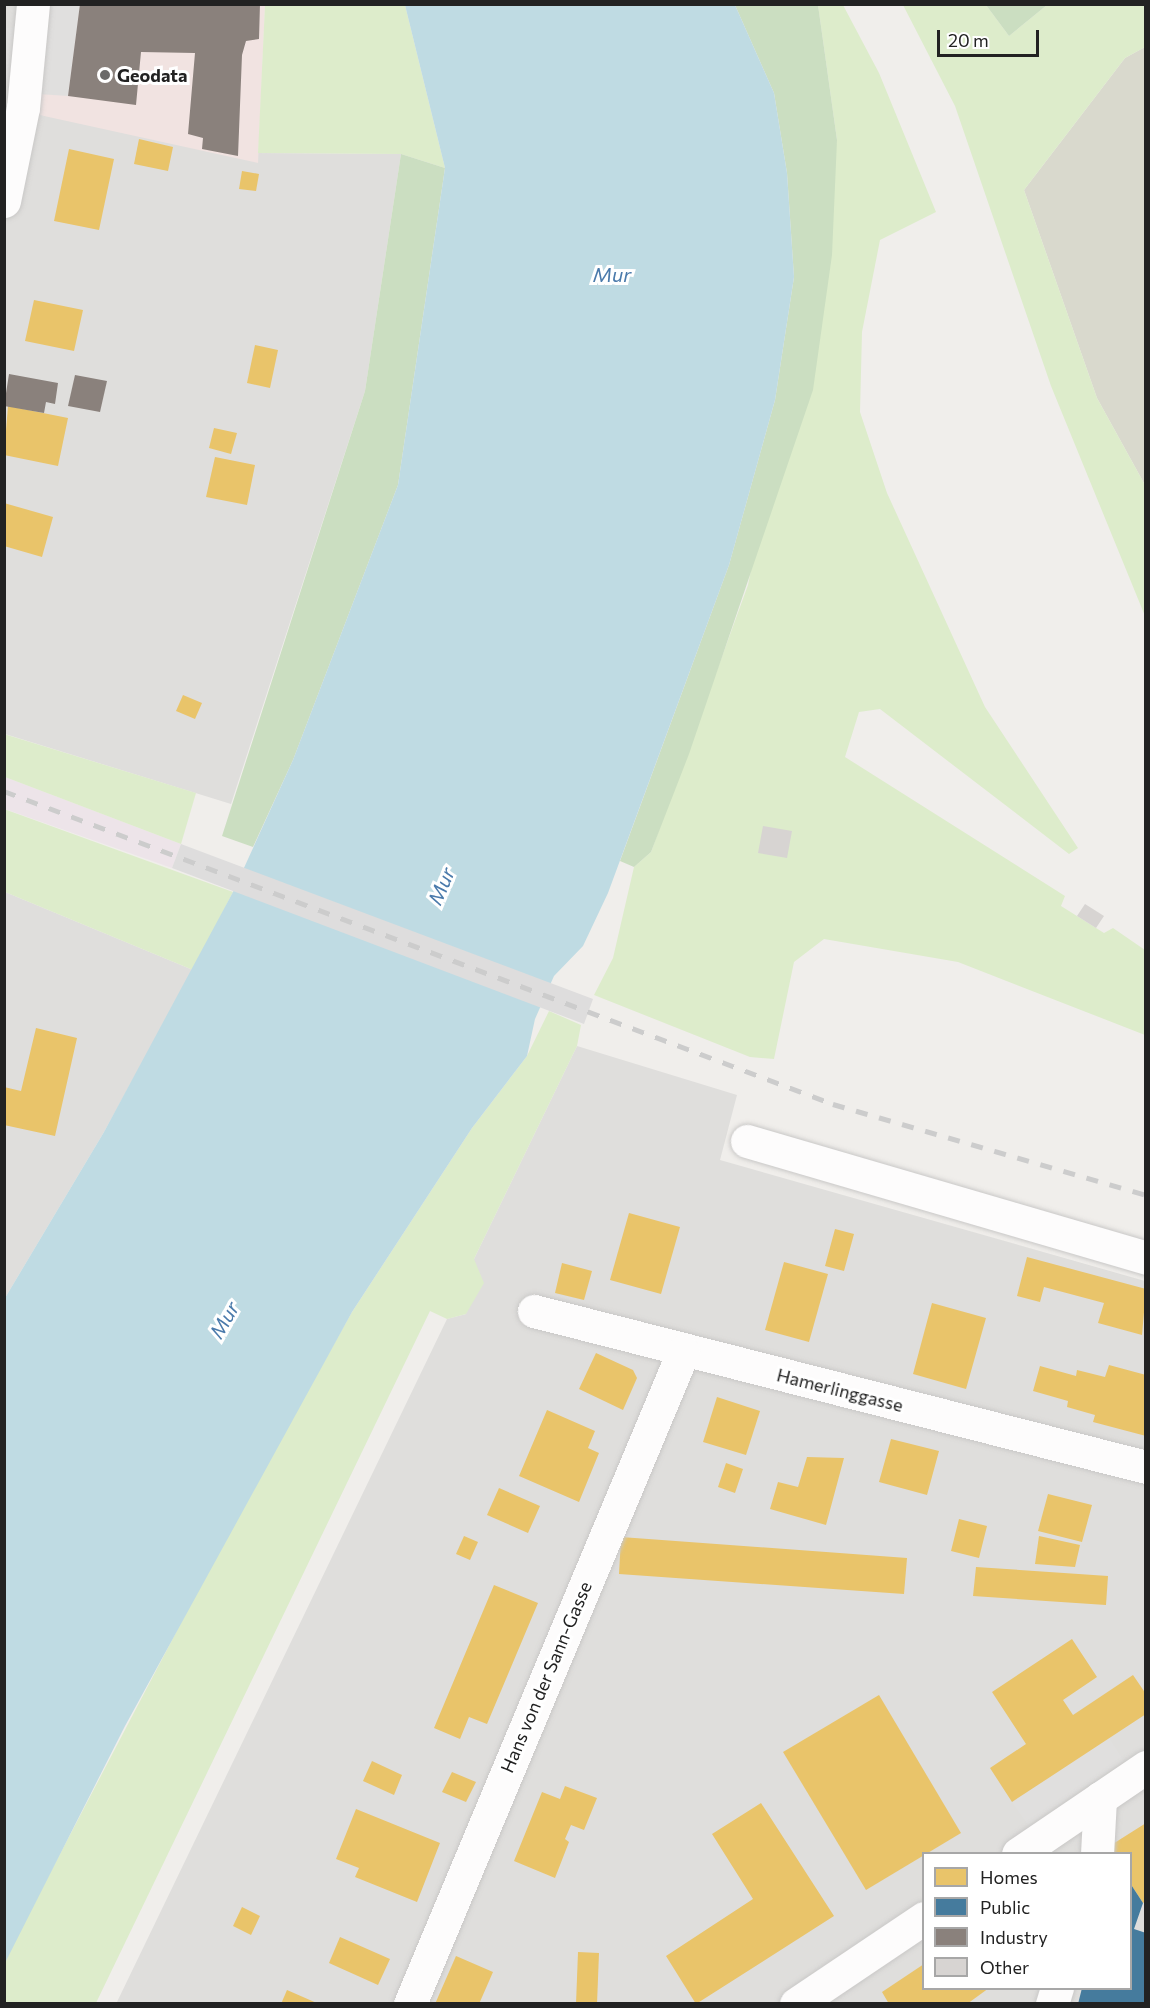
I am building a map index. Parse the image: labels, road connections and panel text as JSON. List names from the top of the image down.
{
  "streets": {
    "street": ["Hamerlinggasse", "Hans von der Sann-Gasse"]
  },
  "crossings": [
    ["Hamerlinggasse", "Hans von der Sann-Gasse"]
  ],
  "water": ["Mur"],
  "places": ["Geodata"],
  "legend": [
    "Homes",
    "Public",
    "Industry",
    "Other"
  ],
  "scale_bar": "20 m"
}
